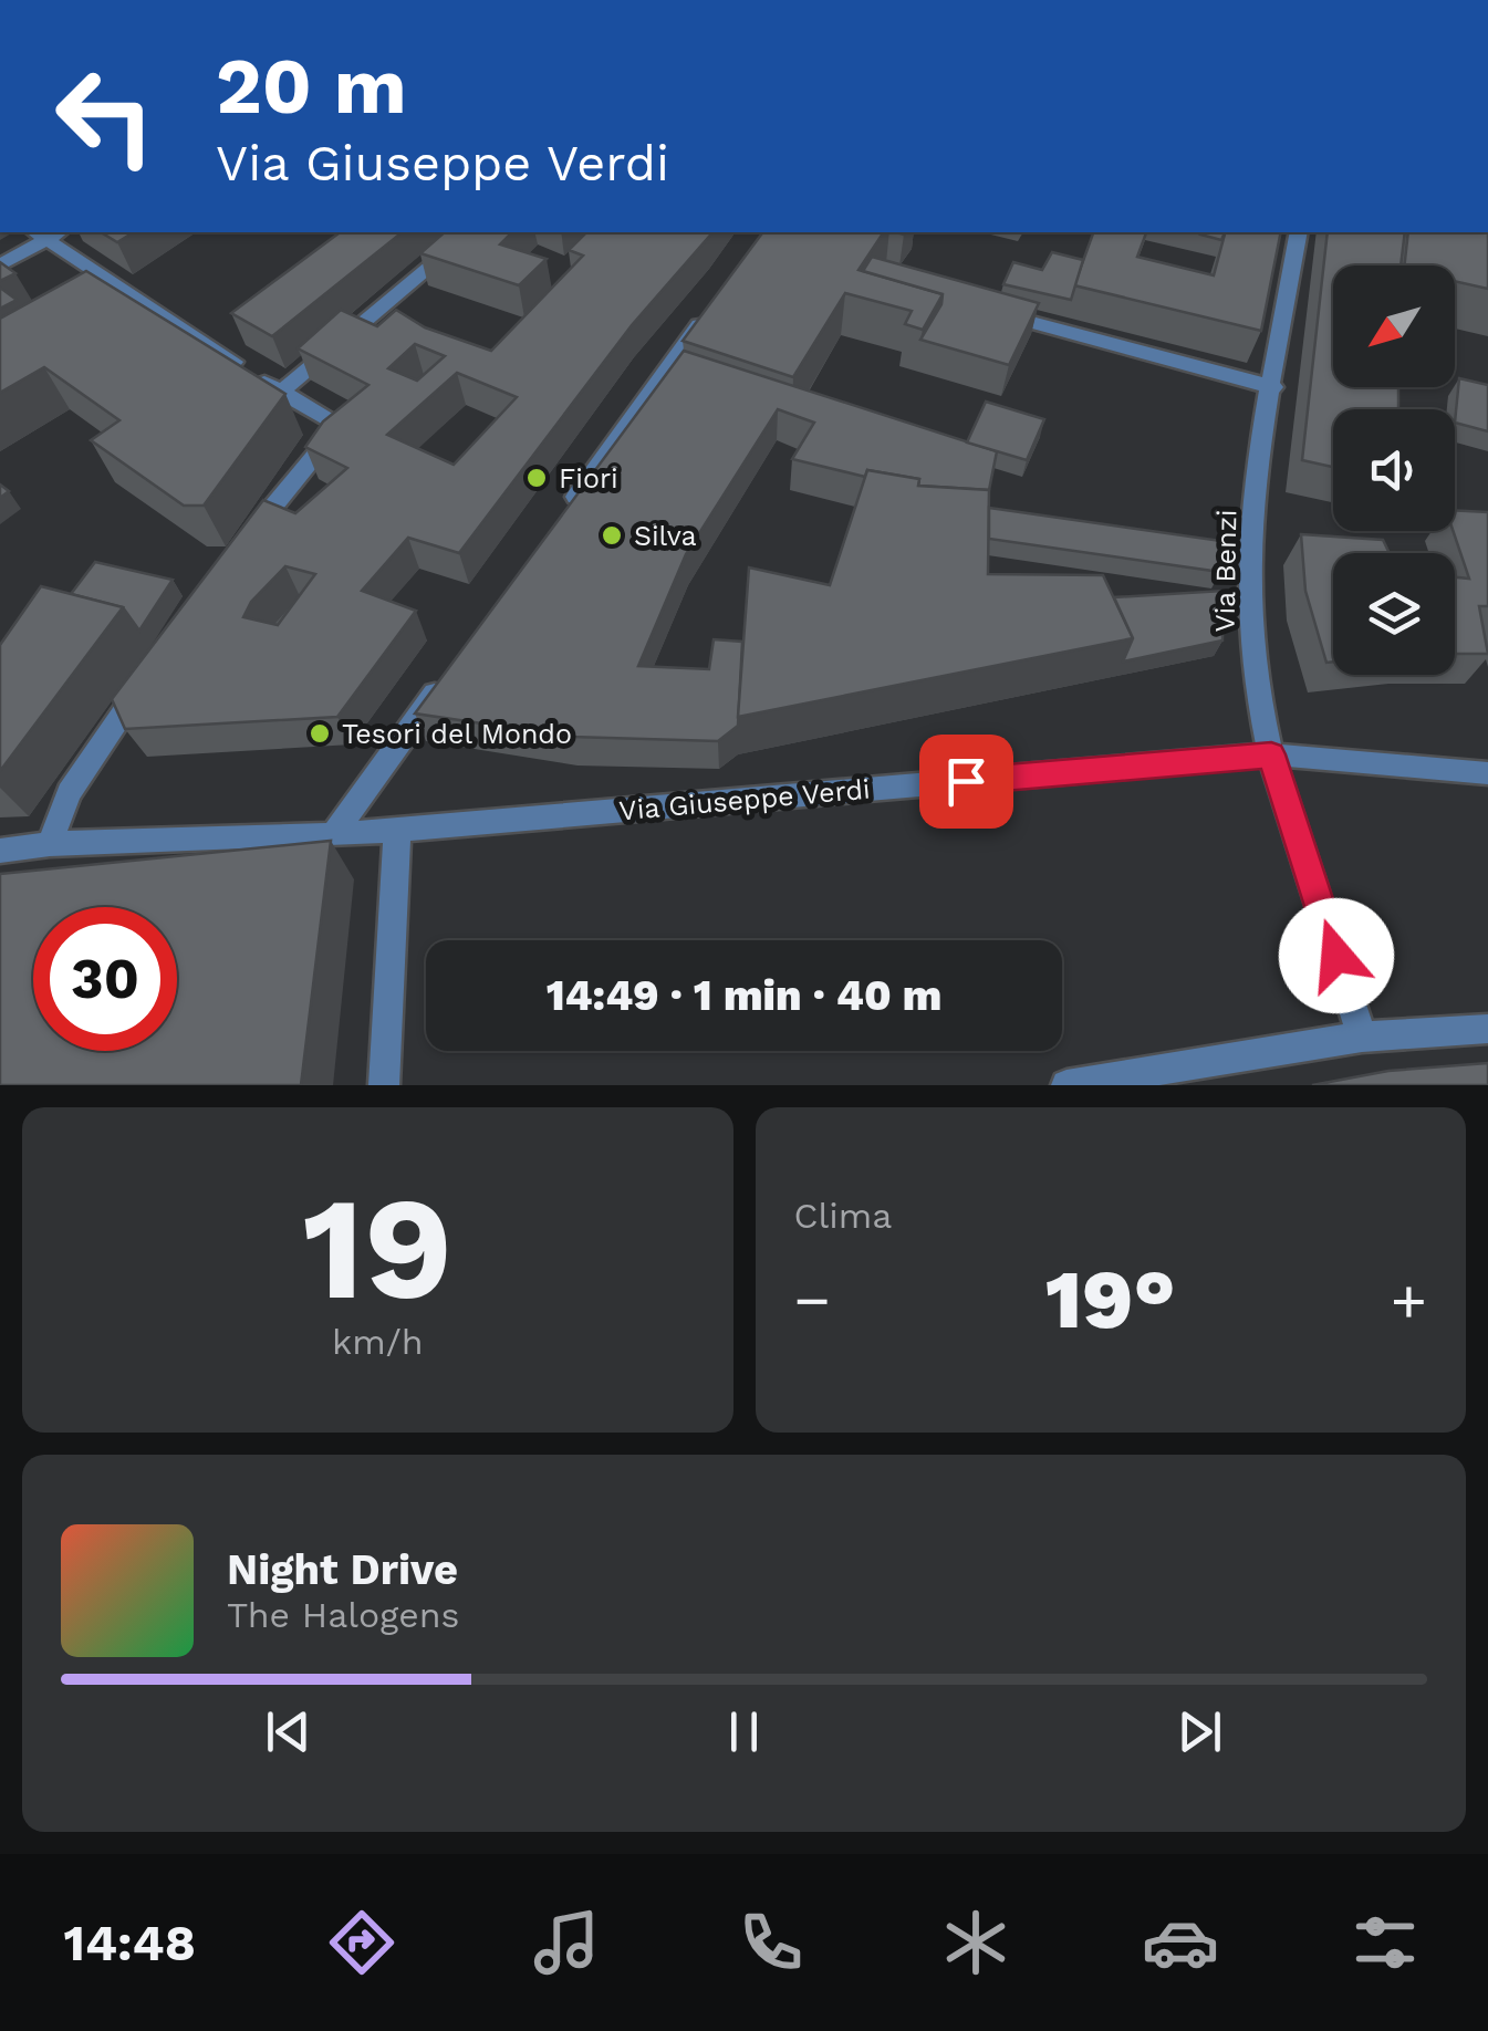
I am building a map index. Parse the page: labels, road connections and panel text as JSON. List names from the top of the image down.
{
  "streets": {
    "street": ["Via Benzi", "Via Giuseppe Verdi"]
  },
  "crossings": [
    ["Via Benzi", "Via Giuseppe Verdi"]
  ],
  "places": ["Fiori", "Silva", "Tesori del Mondo"],
  "north": "bottom left",
  "page": {
    "turn": ["20 m", "Via Giuseppe Verdi"],
    "limit": "30",
    "trip": "14:49 · 1 min · 40 m",
    "tile": [
      ["19", "km/h"],
      "Clima"
    ],
    "heat": ["−", "19°", "+"],
    "song": ["Night Drive", "The Halogens"],
    "tabs": "14:48"
  }
}
